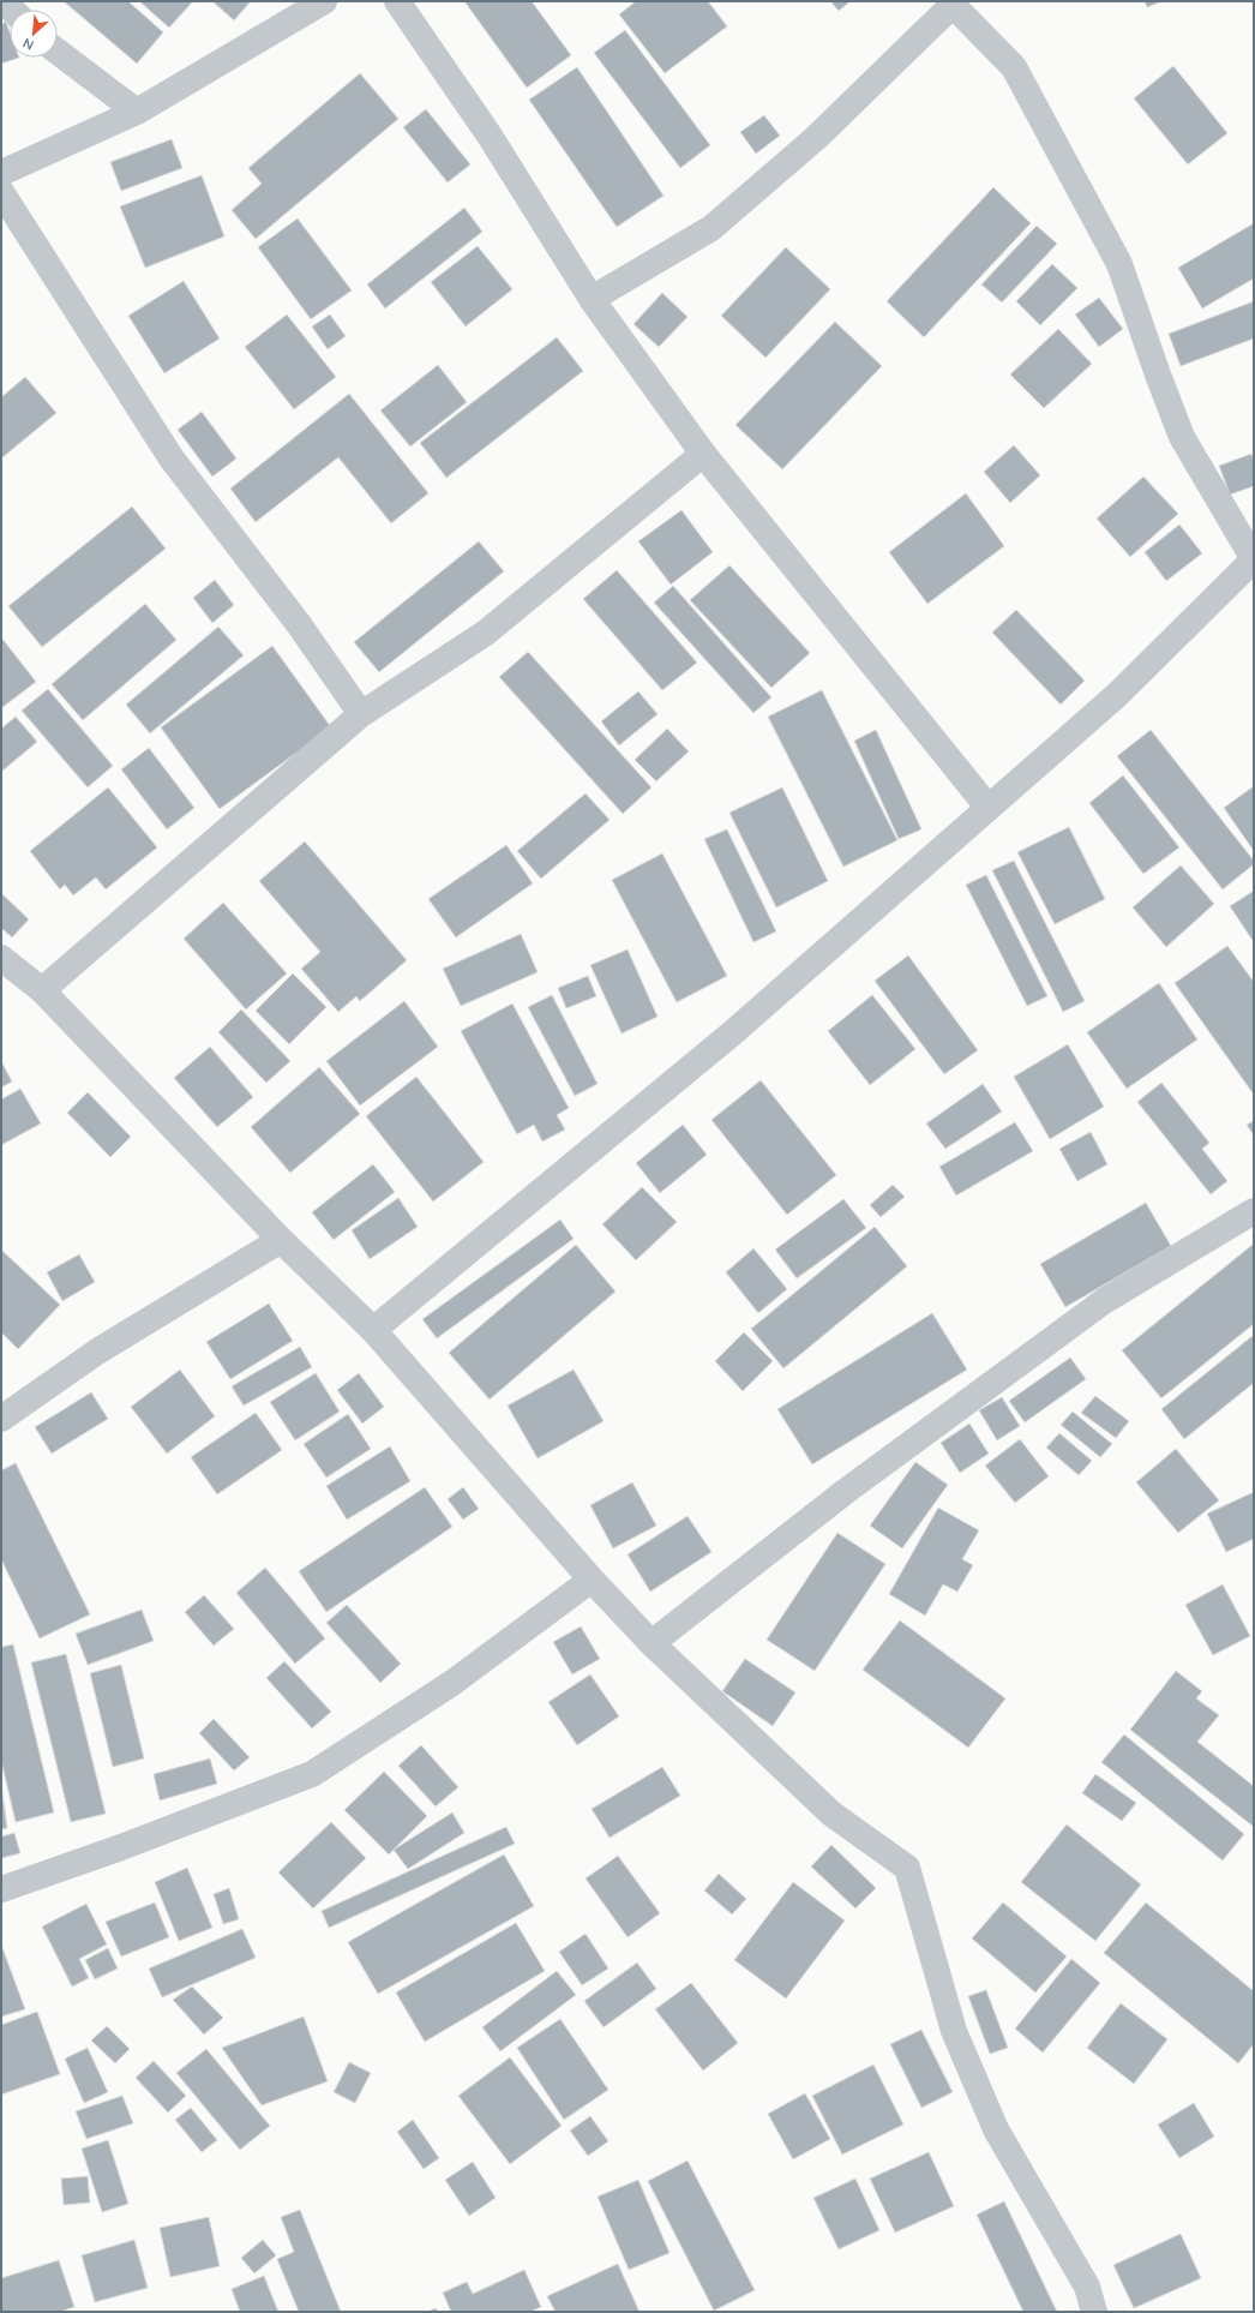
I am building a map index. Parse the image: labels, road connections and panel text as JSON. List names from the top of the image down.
{
  "north": "bottom left"
}
